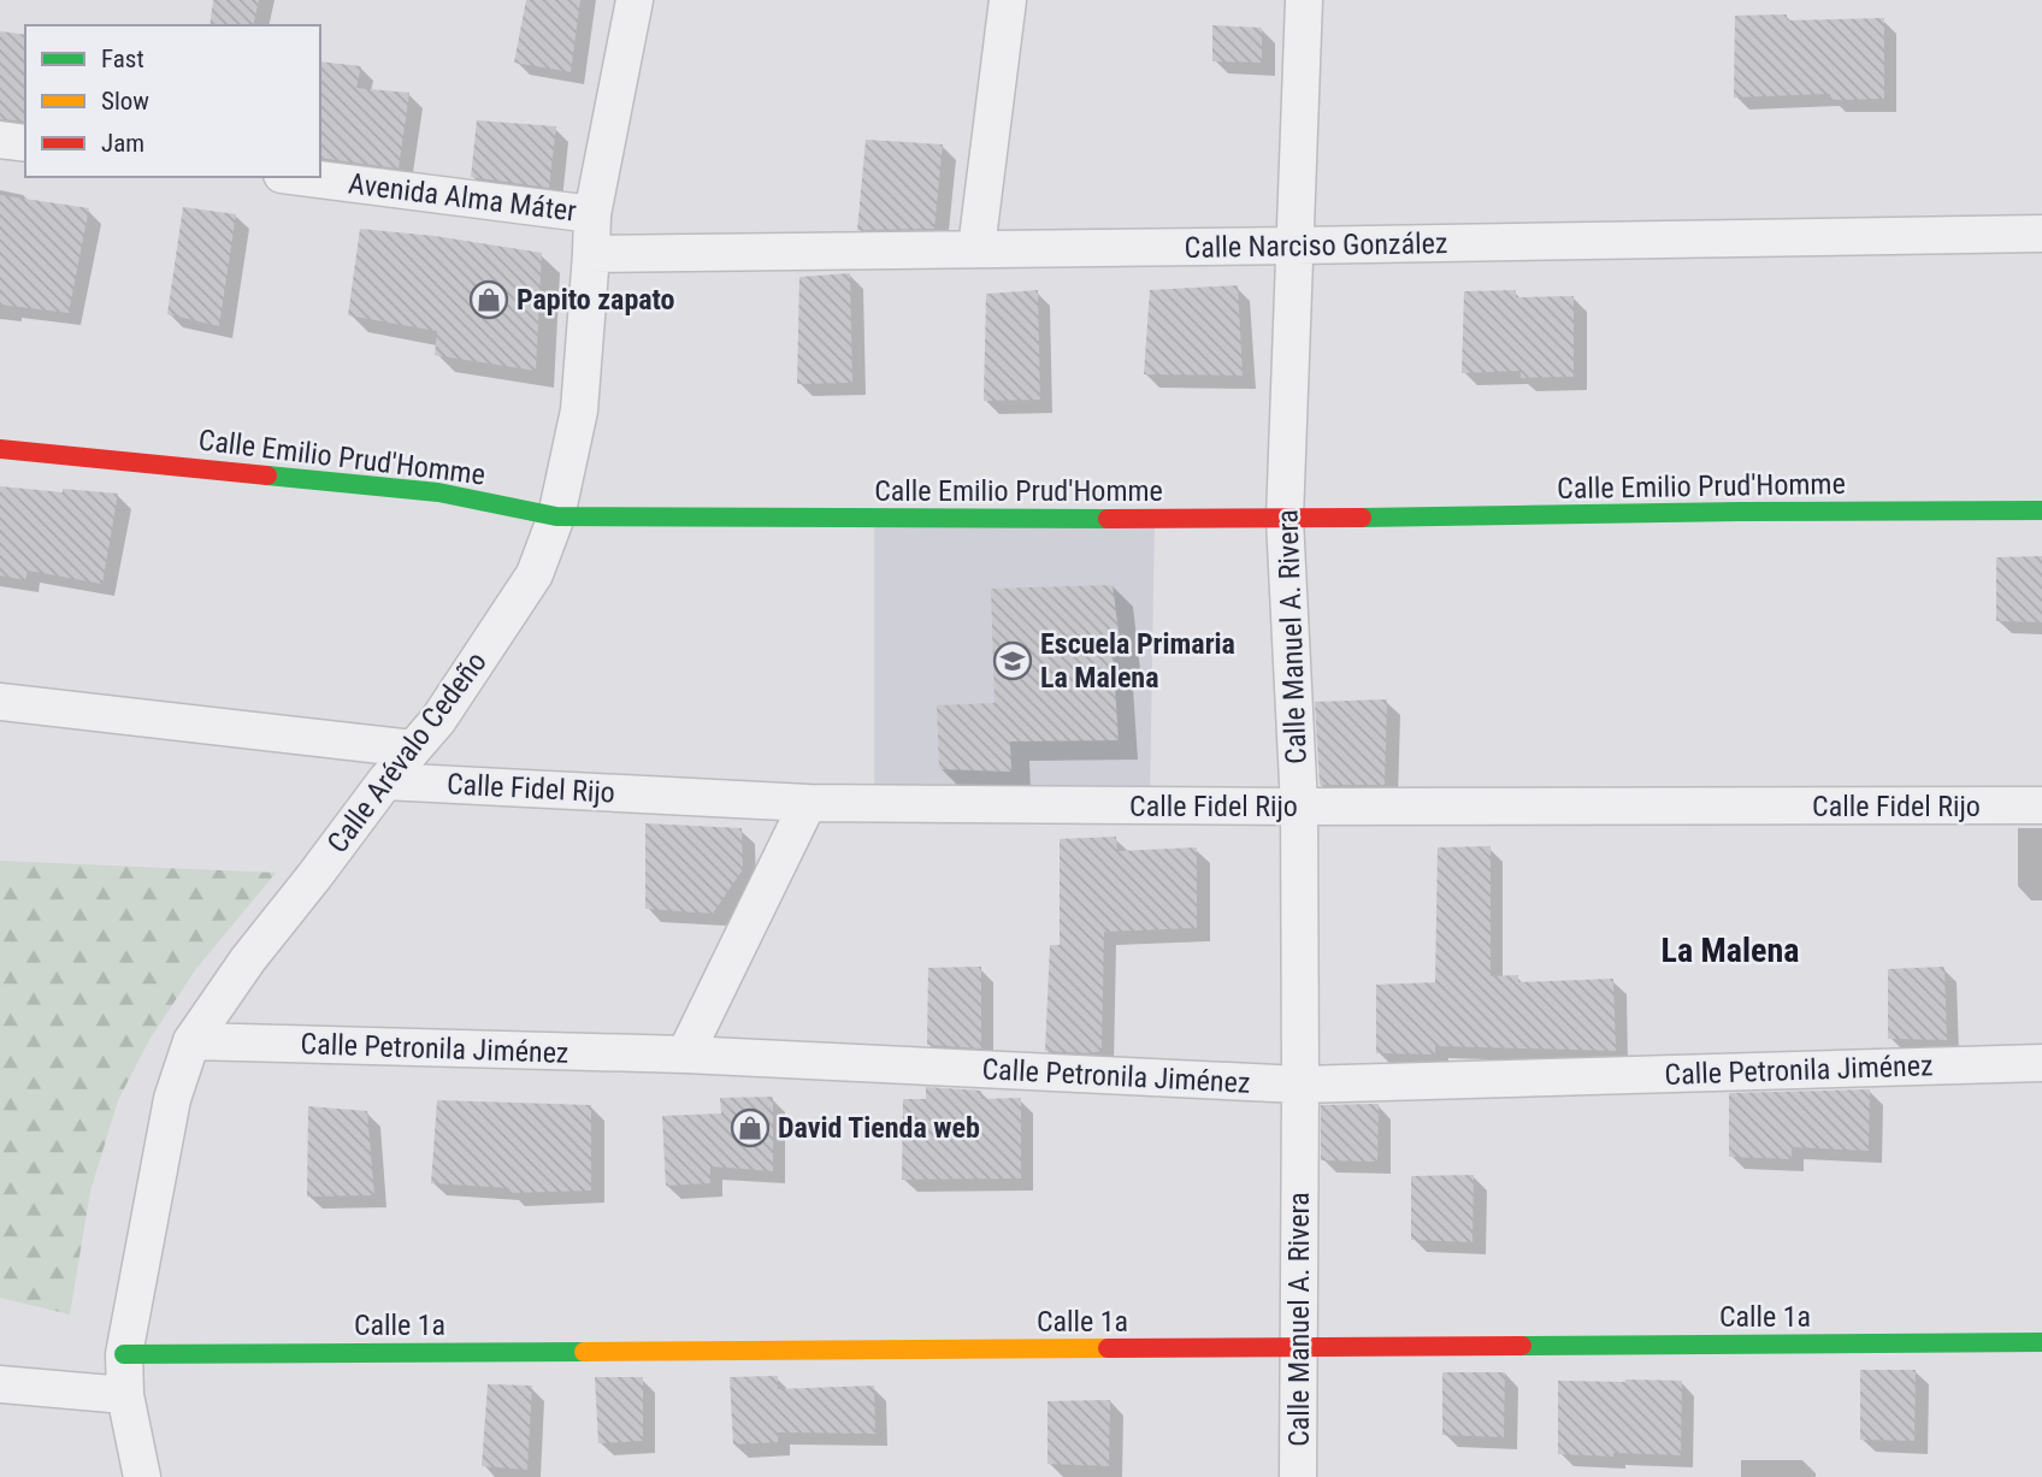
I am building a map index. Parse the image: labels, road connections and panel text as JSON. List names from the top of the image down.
{
  "streets": {
    "street": [
      "Avenida Alma Máter",
      "Calle Narciso González",
      "Calle Emilio Prud'Homme",
      "Calle Manuel A. Rivera",
      "Calle Arévalo Cedeño",
      "Calle Fidel Rijo",
      "Calle Petronila Jiménez",
      "Calle 1a"
    ]
  },
  "crossings": [
    ["Avenida Alma Máter", "Calle Arévalo Cedeño"],
    ["Calle Narciso González", "Calle Manuel A. Rivera"],
    ["Calle Narciso González", "Calle Arévalo Cedeño"],
    ["Calle Emilio Prud'Homme", "Calle Manuel A. Rivera"],
    ["Calle Emilio Prud'Homme", "Calle Arévalo Cedeño"],
    ["Calle Manuel A. Rivera", "Calle Fidel Rijo"],
    ["Calle Manuel A. Rivera", "Calle Petronila Jiménez"],
    ["Calle Manuel A. Rivera", "Calle 1a"],
    ["Calle Arévalo Cedeño", "Calle Fidel Rijo"],
    ["Calle Arévalo Cedeño", "Calle Petronila Jiménez"],
    ["Calle Arévalo Cedeño", "Calle 1a"]
  ],
  "districts": ["La Malena"],
  "places": {
    "shop": ["Papito zapato", "David Tienda web"],
    "school or university": ["Escuela Primaria La Malena"]
  },
  "legend": ["Fast", "Slow", "Jam"]
}
